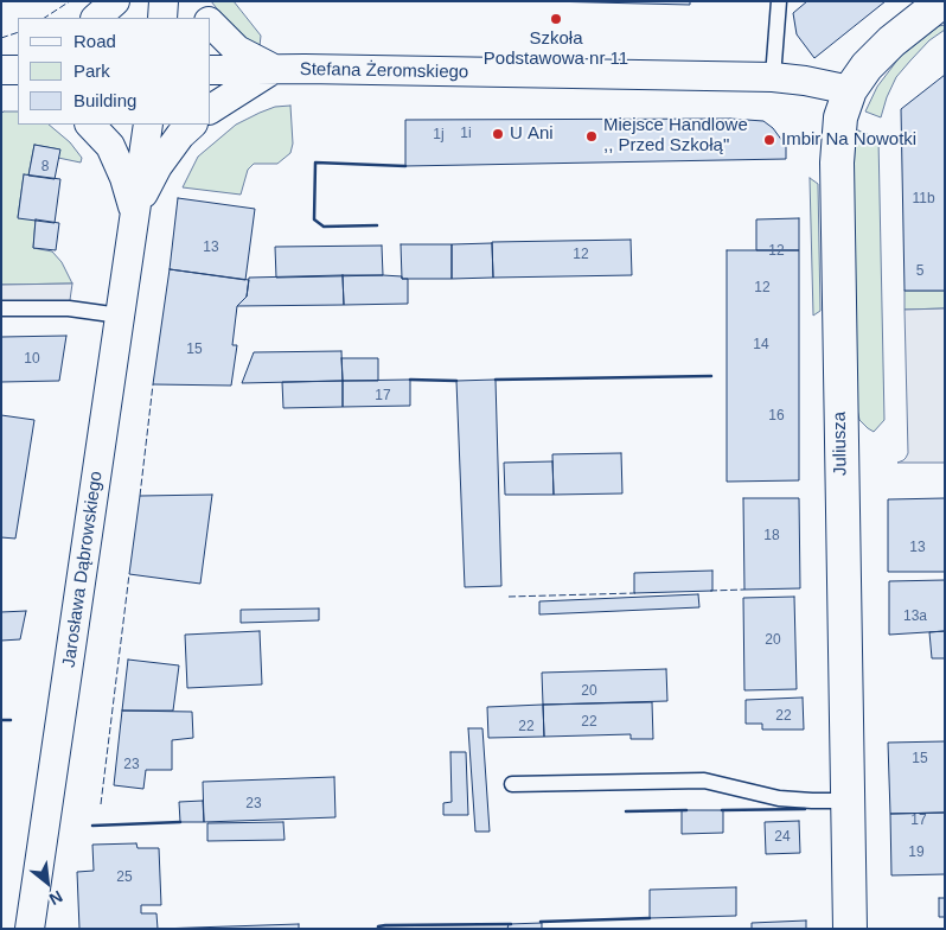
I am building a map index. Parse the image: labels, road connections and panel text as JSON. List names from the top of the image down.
{
  "streets": {
    "street": ["Stefana Żeromskiego", "Juliusza", "Jarosława Dąbrowskiego"]
  },
  "crossings": [
    ["Stefana Żeromskiego", "Juliusza"]
  ],
  "places": [
    "Szkoła Podstawowa nr 11",
    "U Ani",
    "Miejsce Handlowe ,, Przed Szkołą\"",
    "Imbir Na Nowotki"
  ],
  "house_numbers": [
    "1i",
    "1j",
    "8",
    "11b",
    "13",
    "12",
    "12",
    "5",
    "12",
    "14",
    "15",
    "10",
    "17",
    "16",
    "18",
    "13",
    "13a",
    "20",
    "20",
    "22",
    "22",
    "22",
    "15",
    "23",
    "23",
    "17",
    "24",
    "19",
    "25"
  ],
  "legend": ["Road", "Park", "Building"],
  "north": "bottom right"
}
